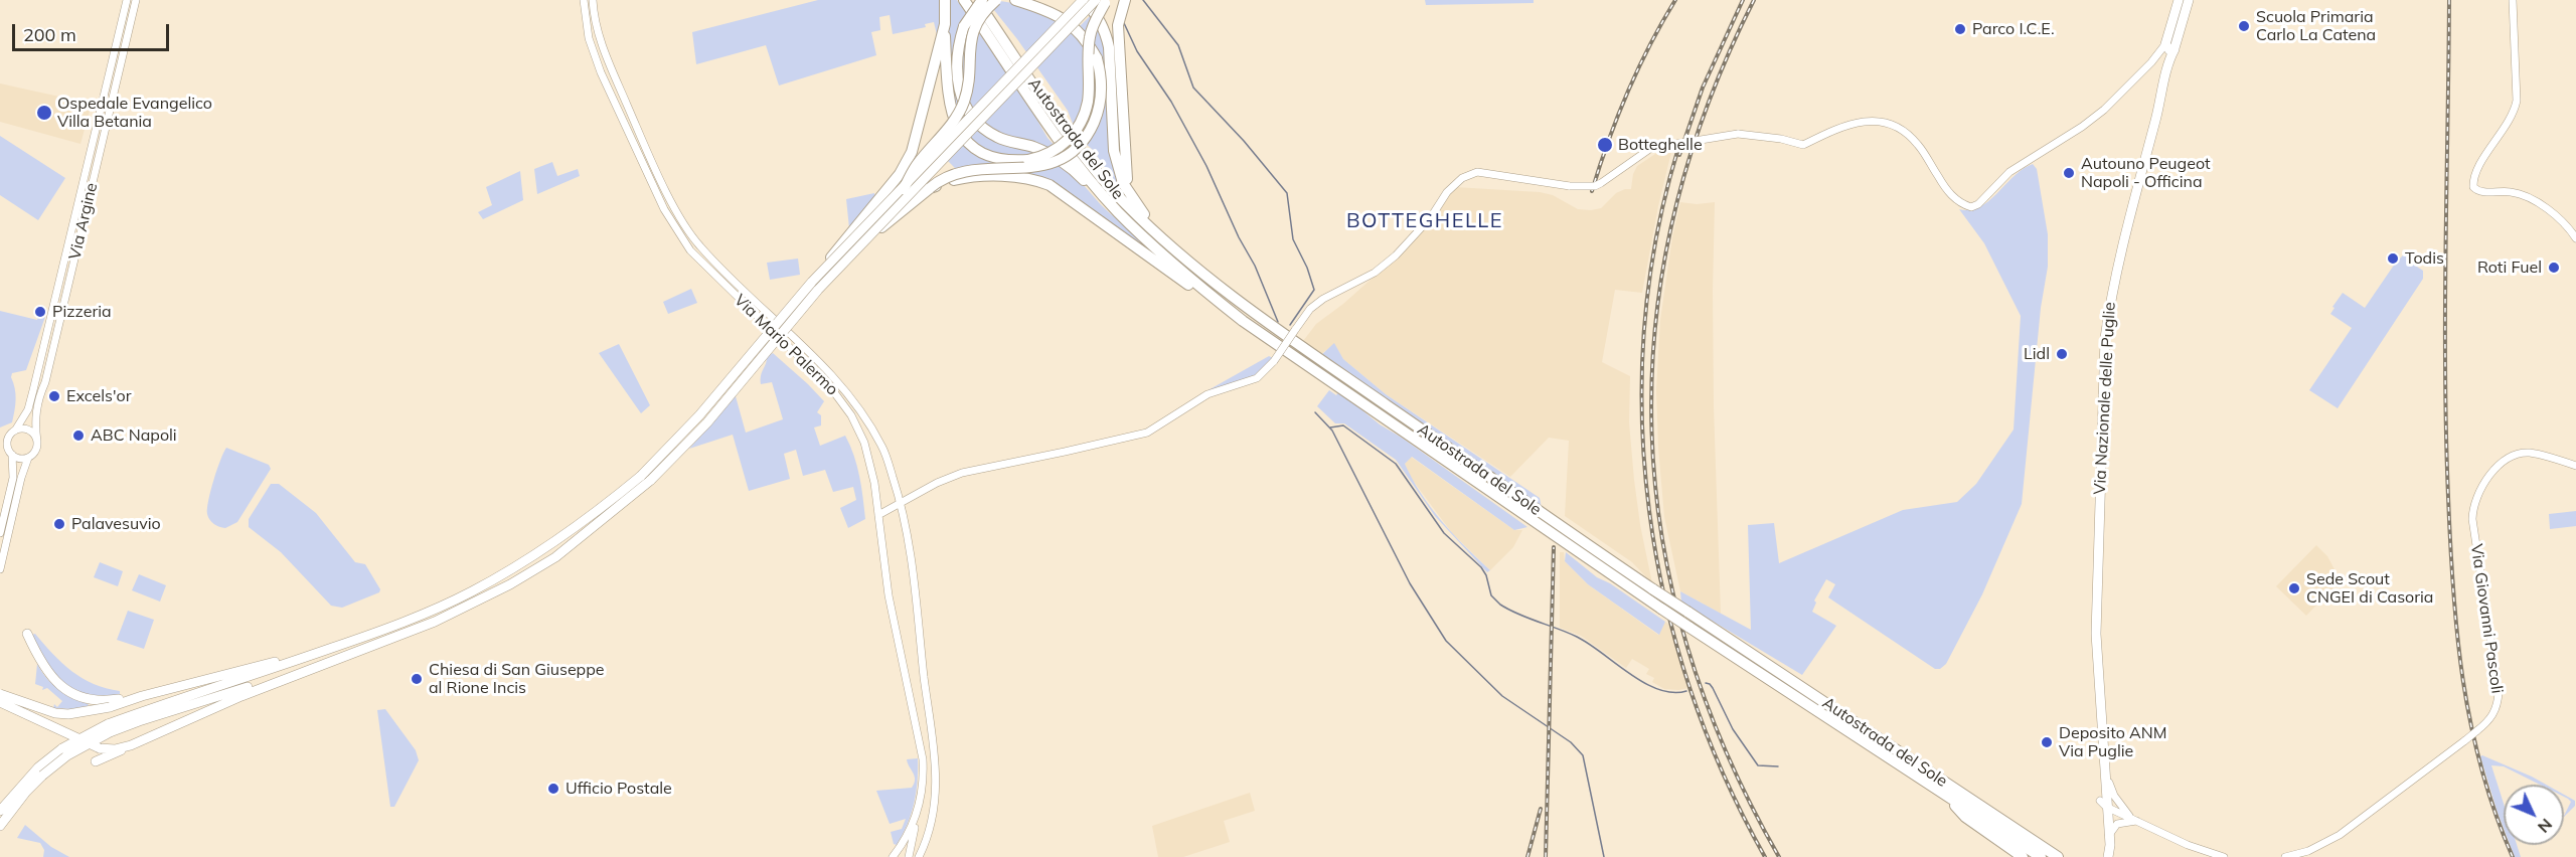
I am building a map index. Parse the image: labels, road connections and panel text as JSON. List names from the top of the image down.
{
  "streets": {
    "highway": ["Autostrada del Sole"],
    "main road": ["Via Nazionale delle Puglie"],
    "street": ["Via Argine", "Via Mario Palermo", "Via Giovanni Pascoli"]
  },
  "districts": ["BOTTEGHELLE"],
  "places": [
    "Scuola Primaria Carlo La Catena",
    "Parco I.C.E.",
    "Ospedale Evangelico Villa Betania",
    "Botteghelle",
    "Autouno Peugeot Napoli - Officina",
    "Todis",
    "Roti Fuel",
    "Pizzeria",
    "Lidl",
    "Excels'or",
    "ABC Napoli",
    "Palavesuvio",
    "Sede Scout CNGEI di Casoria",
    "Chiesa di San Giuseppe al Rione Incis",
    "Deposito ANM Via Puglie",
    "Ufficio Postale"
  ],
  "scale_bar": "200 m",
  "north": "bottom right"
}
